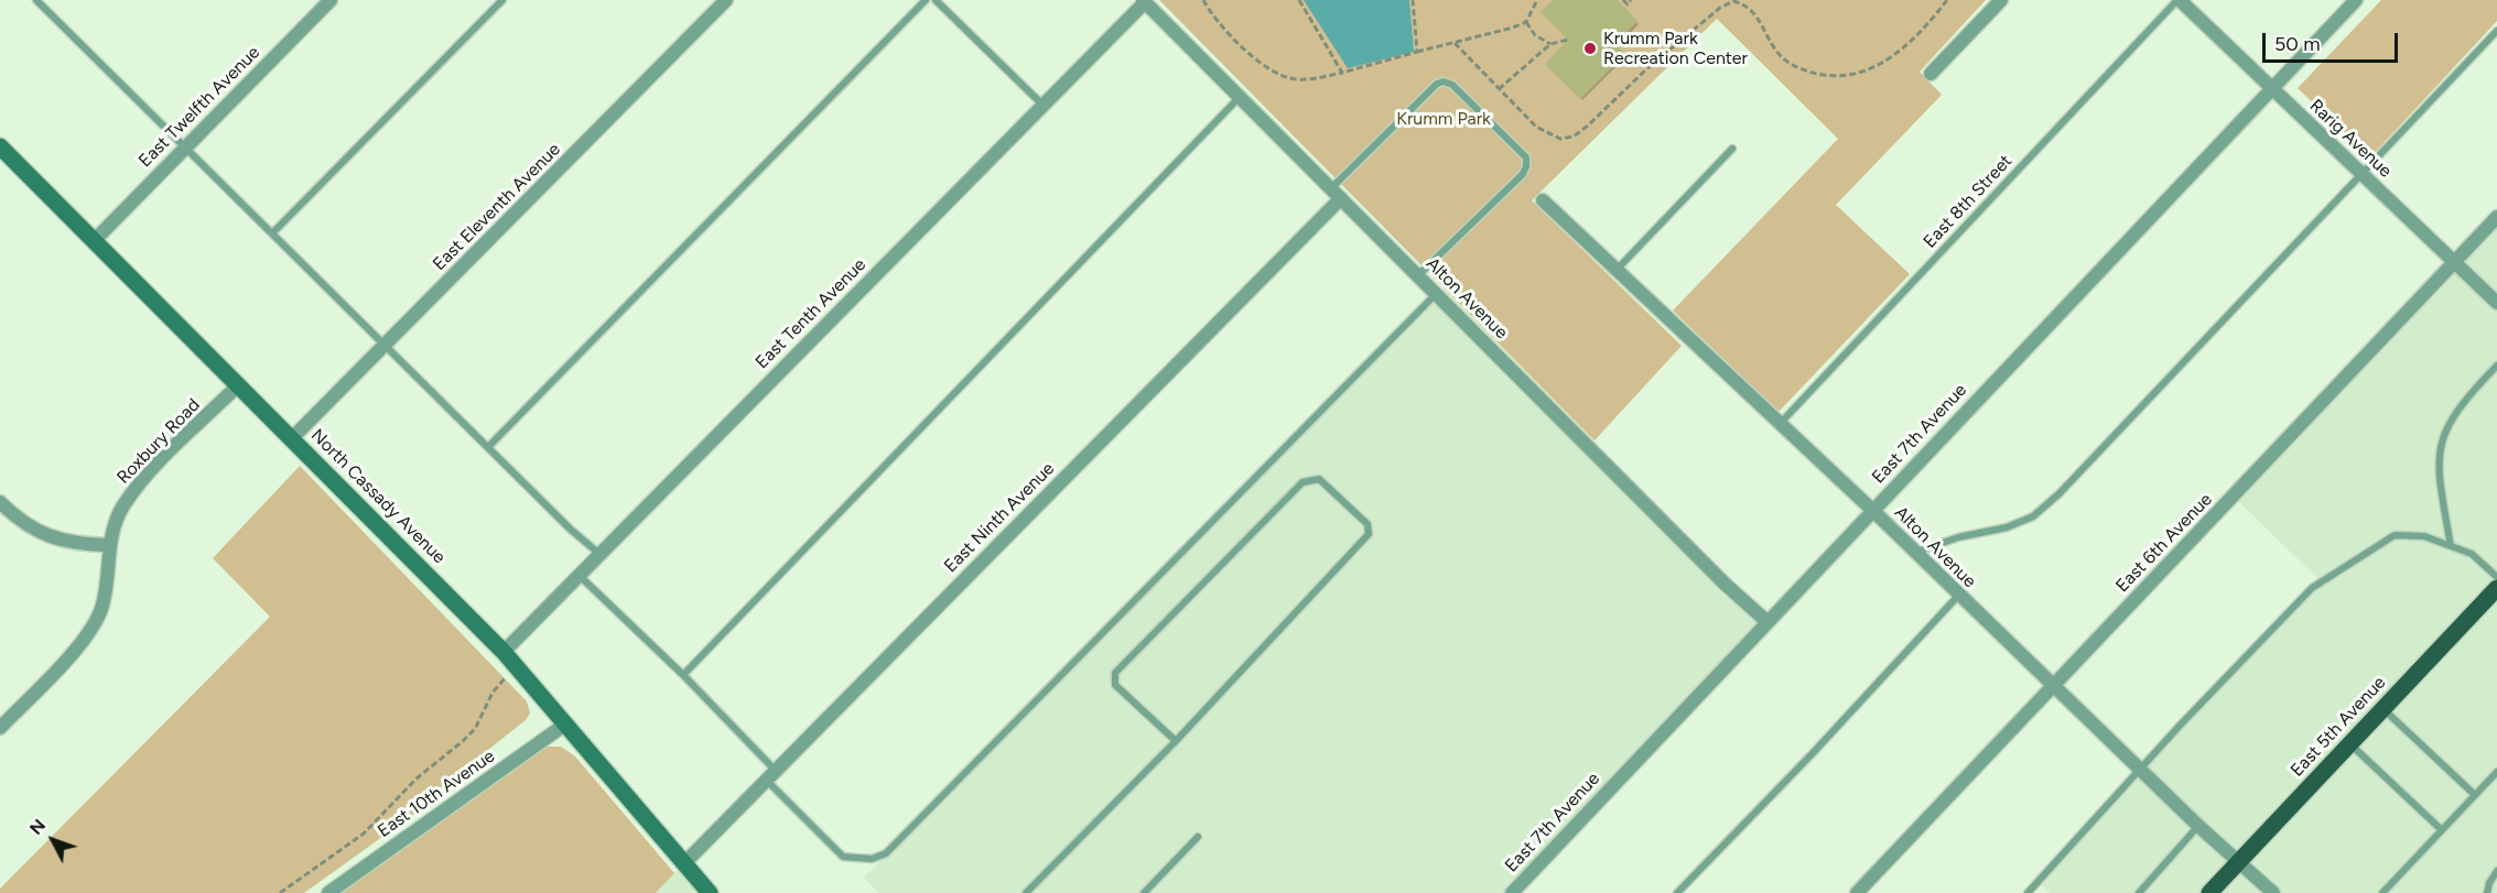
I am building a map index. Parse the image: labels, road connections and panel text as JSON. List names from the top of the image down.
{
  "streets": {
    "main road": ["North Cassady Avenue", "East 5th Avenue"],
    "street": [
      "East Twelfth Avenue",
      "Rarig Avenue",
      "East Eleventh Avenue",
      "Alton Avenue",
      "East Tenth Avenue",
      "East 7th Avenue",
      "Roxbury Road",
      "East Ninth Avenue",
      "East 6th Avenue",
      "East 10th Avenue"
    ],
    "lane": ["East 8th Street"]
  },
  "crossings": [
    ["East Twelfth Avenue", "North Cassady Avenue"],
    ["Rarig Avenue", "East 8th Street"],
    ["Rarig Avenue", "East 7th Avenue"],
    ["Rarig Avenue", "East 6th Avenue"],
    ["East 8th Street", "Alton Avenue"],
    ["East Eleventh Avenue", "North Cassady Avenue"],
    ["Alton Avenue", "East Tenth Avenue"],
    ["Alton Avenue", "East 7th Avenue"],
    ["Alton Avenue", "East Ninth Avenue"],
    ["Alton Avenue", "East 6th Avenue"],
    ["Alton Avenue", "East 5th Avenue"],
    ["East Tenth Avenue", "North Cassady Avenue"],
    ["Roxbury Road", "North Cassady Avenue"],
    ["North Cassady Avenue", "East Ninth Avenue"],
    ["North Cassady Avenue", "East 10th Avenue"]
  ],
  "parks": ["Krumm Park"],
  "places": ["Krumm Park Recreation Center"],
  "scale_bar": "50 m",
  "north": "top left"
}
